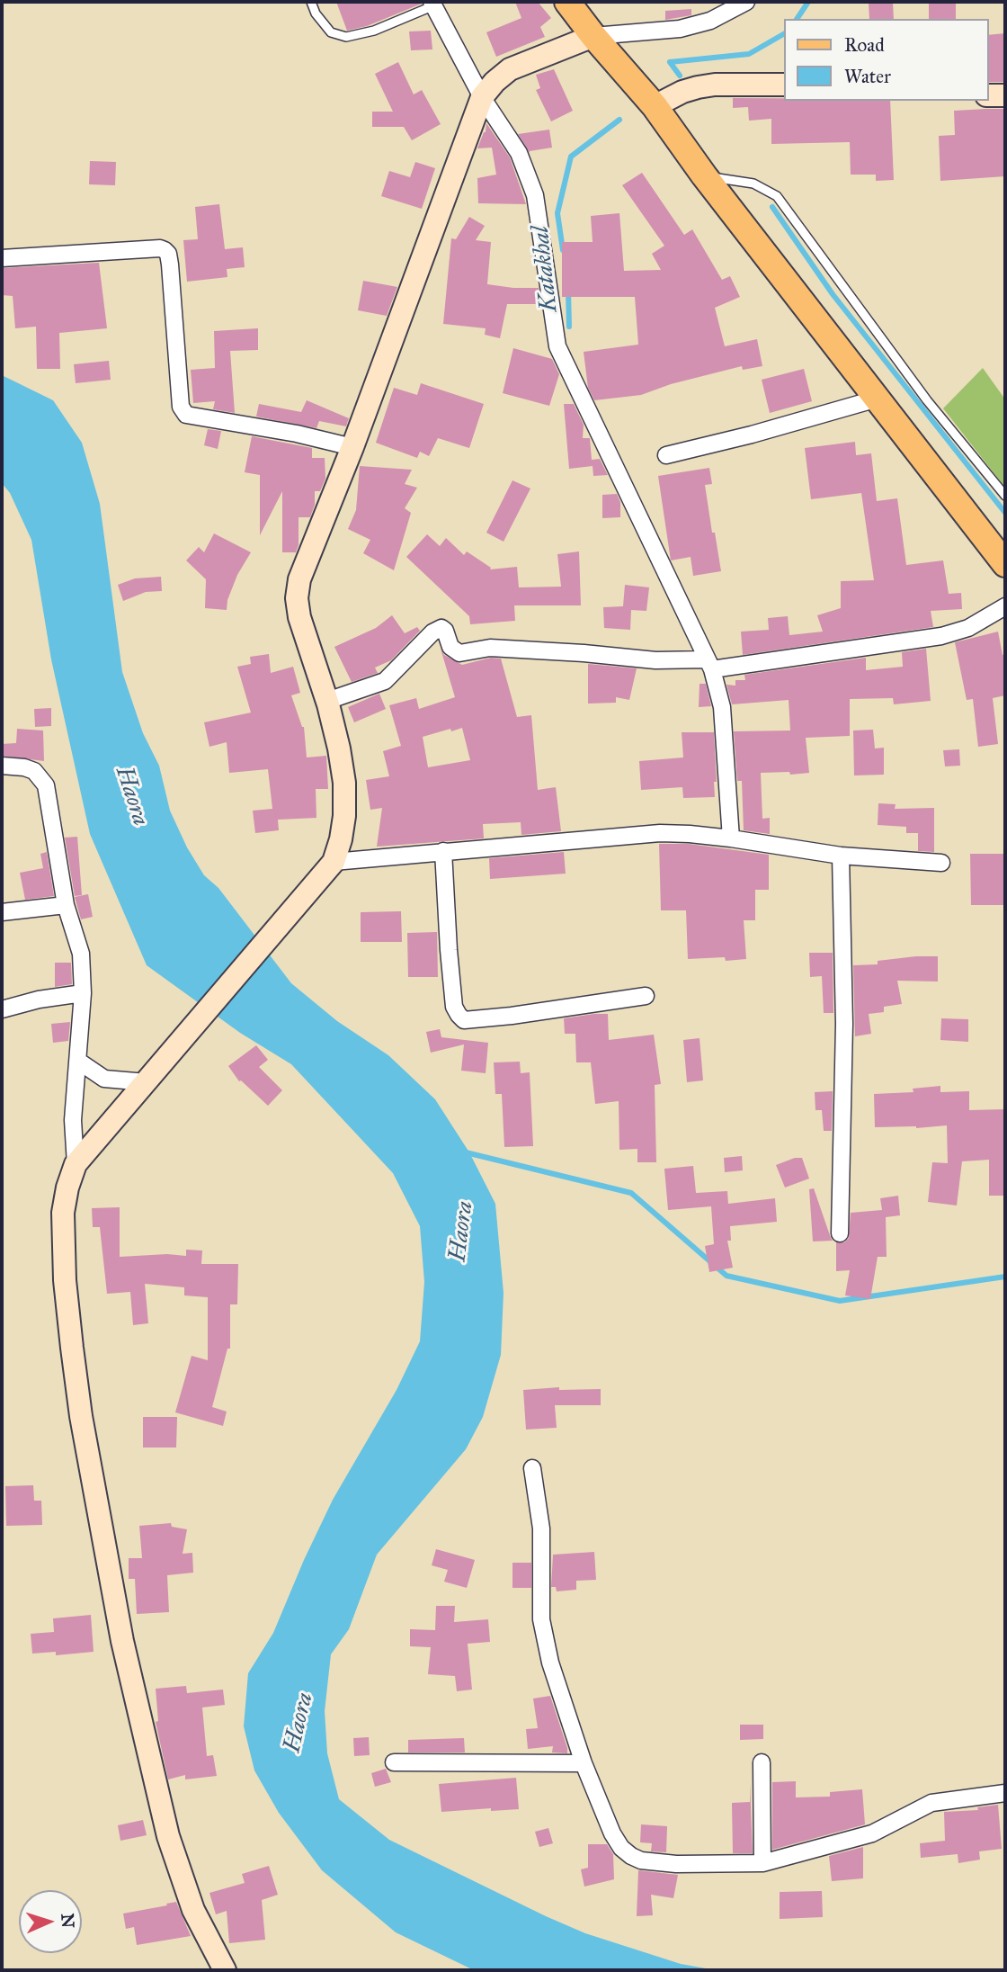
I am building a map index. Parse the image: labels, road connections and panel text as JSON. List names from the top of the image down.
{
  "water": ["Katakhal", "Haora"],
  "legend": ["Road", "Water"],
  "north": "right"
}
